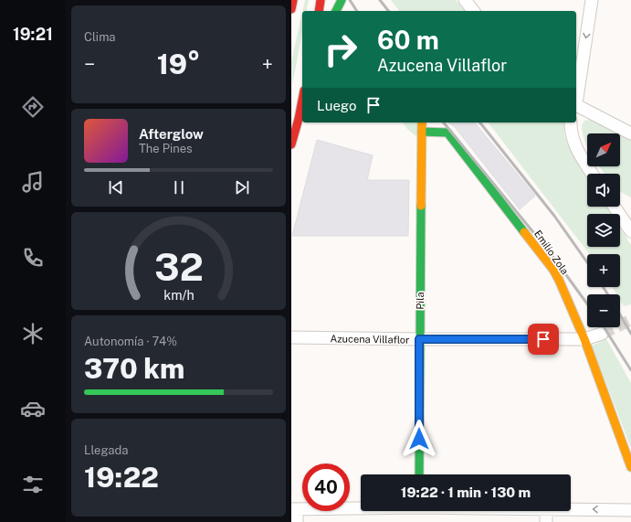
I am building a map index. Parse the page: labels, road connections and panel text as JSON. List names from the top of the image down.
{
  "streets": {
    "street": ["Emilio Zola", "Pila", "Azucena Villaflor"]
  },
  "crossings": [
    ["Emilio Zola", "Pila"],
    ["Emilio Zola", "Azucena Villaflor"],
    ["Pila", "Azucena Villaflor"]
  ],
  "north": "top right",
  "page": {
    "tabs": "19:21",
    "tile": [
      "Clima",
      ["Autonomía · 74%", "370 km"],
      ["Llegada", "19:22"]
    ],
    "turn": ["60 m", "Azucena Villaflor"],
    "heat": ["−", "19°", "+"],
    "then": "Luego",
    "song": ["Afterglow", "The Pines"],
    "map_buttons": ["+", "−"],
    "limit": "40",
    "trip": "19:22 · 1 min · 130 m",
    "gauge": ["32", "km/h"]
  }
}
